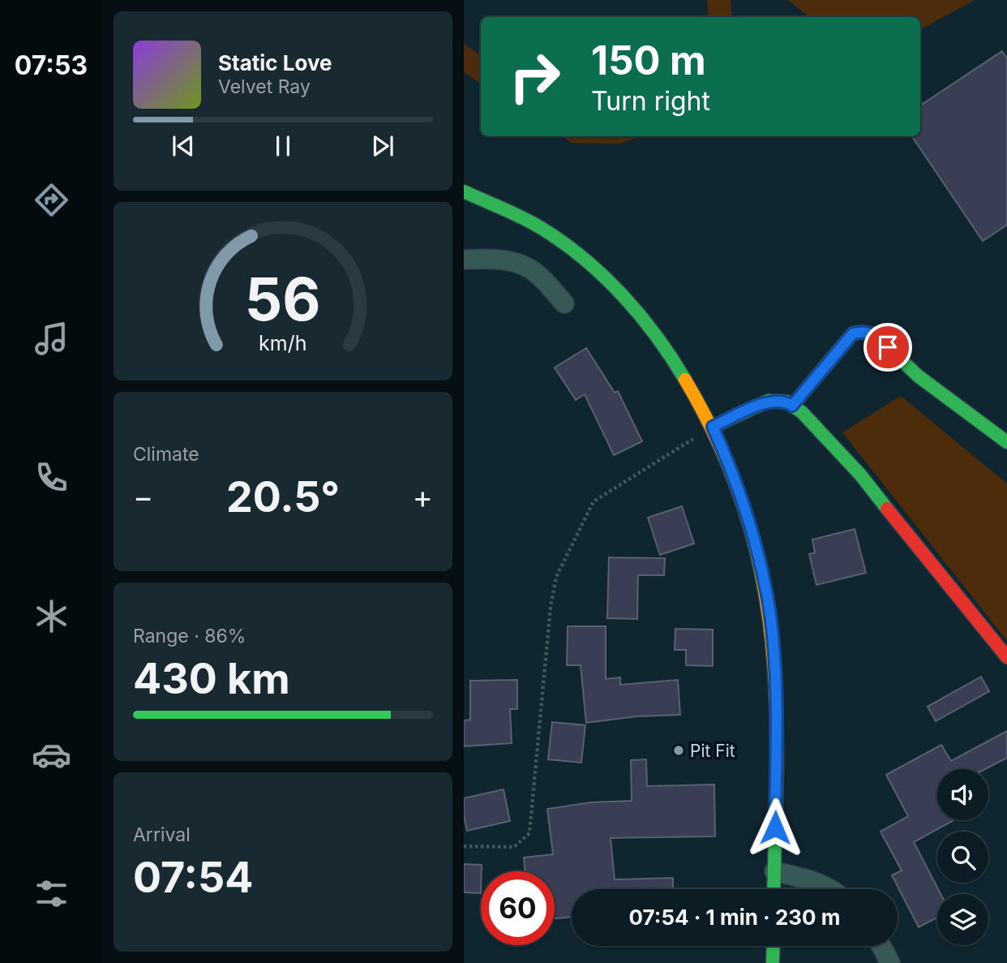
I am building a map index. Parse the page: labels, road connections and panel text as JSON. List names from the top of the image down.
{
  "places": ["Pit Fit"],
  "page": {
    "tabs": "07:53",
    "turn": ["150 m", "Turn right"],
    "song": ["Static Love", "Velvet Ray"],
    "tile": [
      "Climate",
      ["Range · 86%", "430 km"],
      ["Arrival", "07:54"]
    ],
    "heat": ["−", "20.5°", "+"],
    "limit": "60",
    "trip": "07:54 · 1 min · 230 m",
    "gauge": ["56", "km/h"]
  }
}
